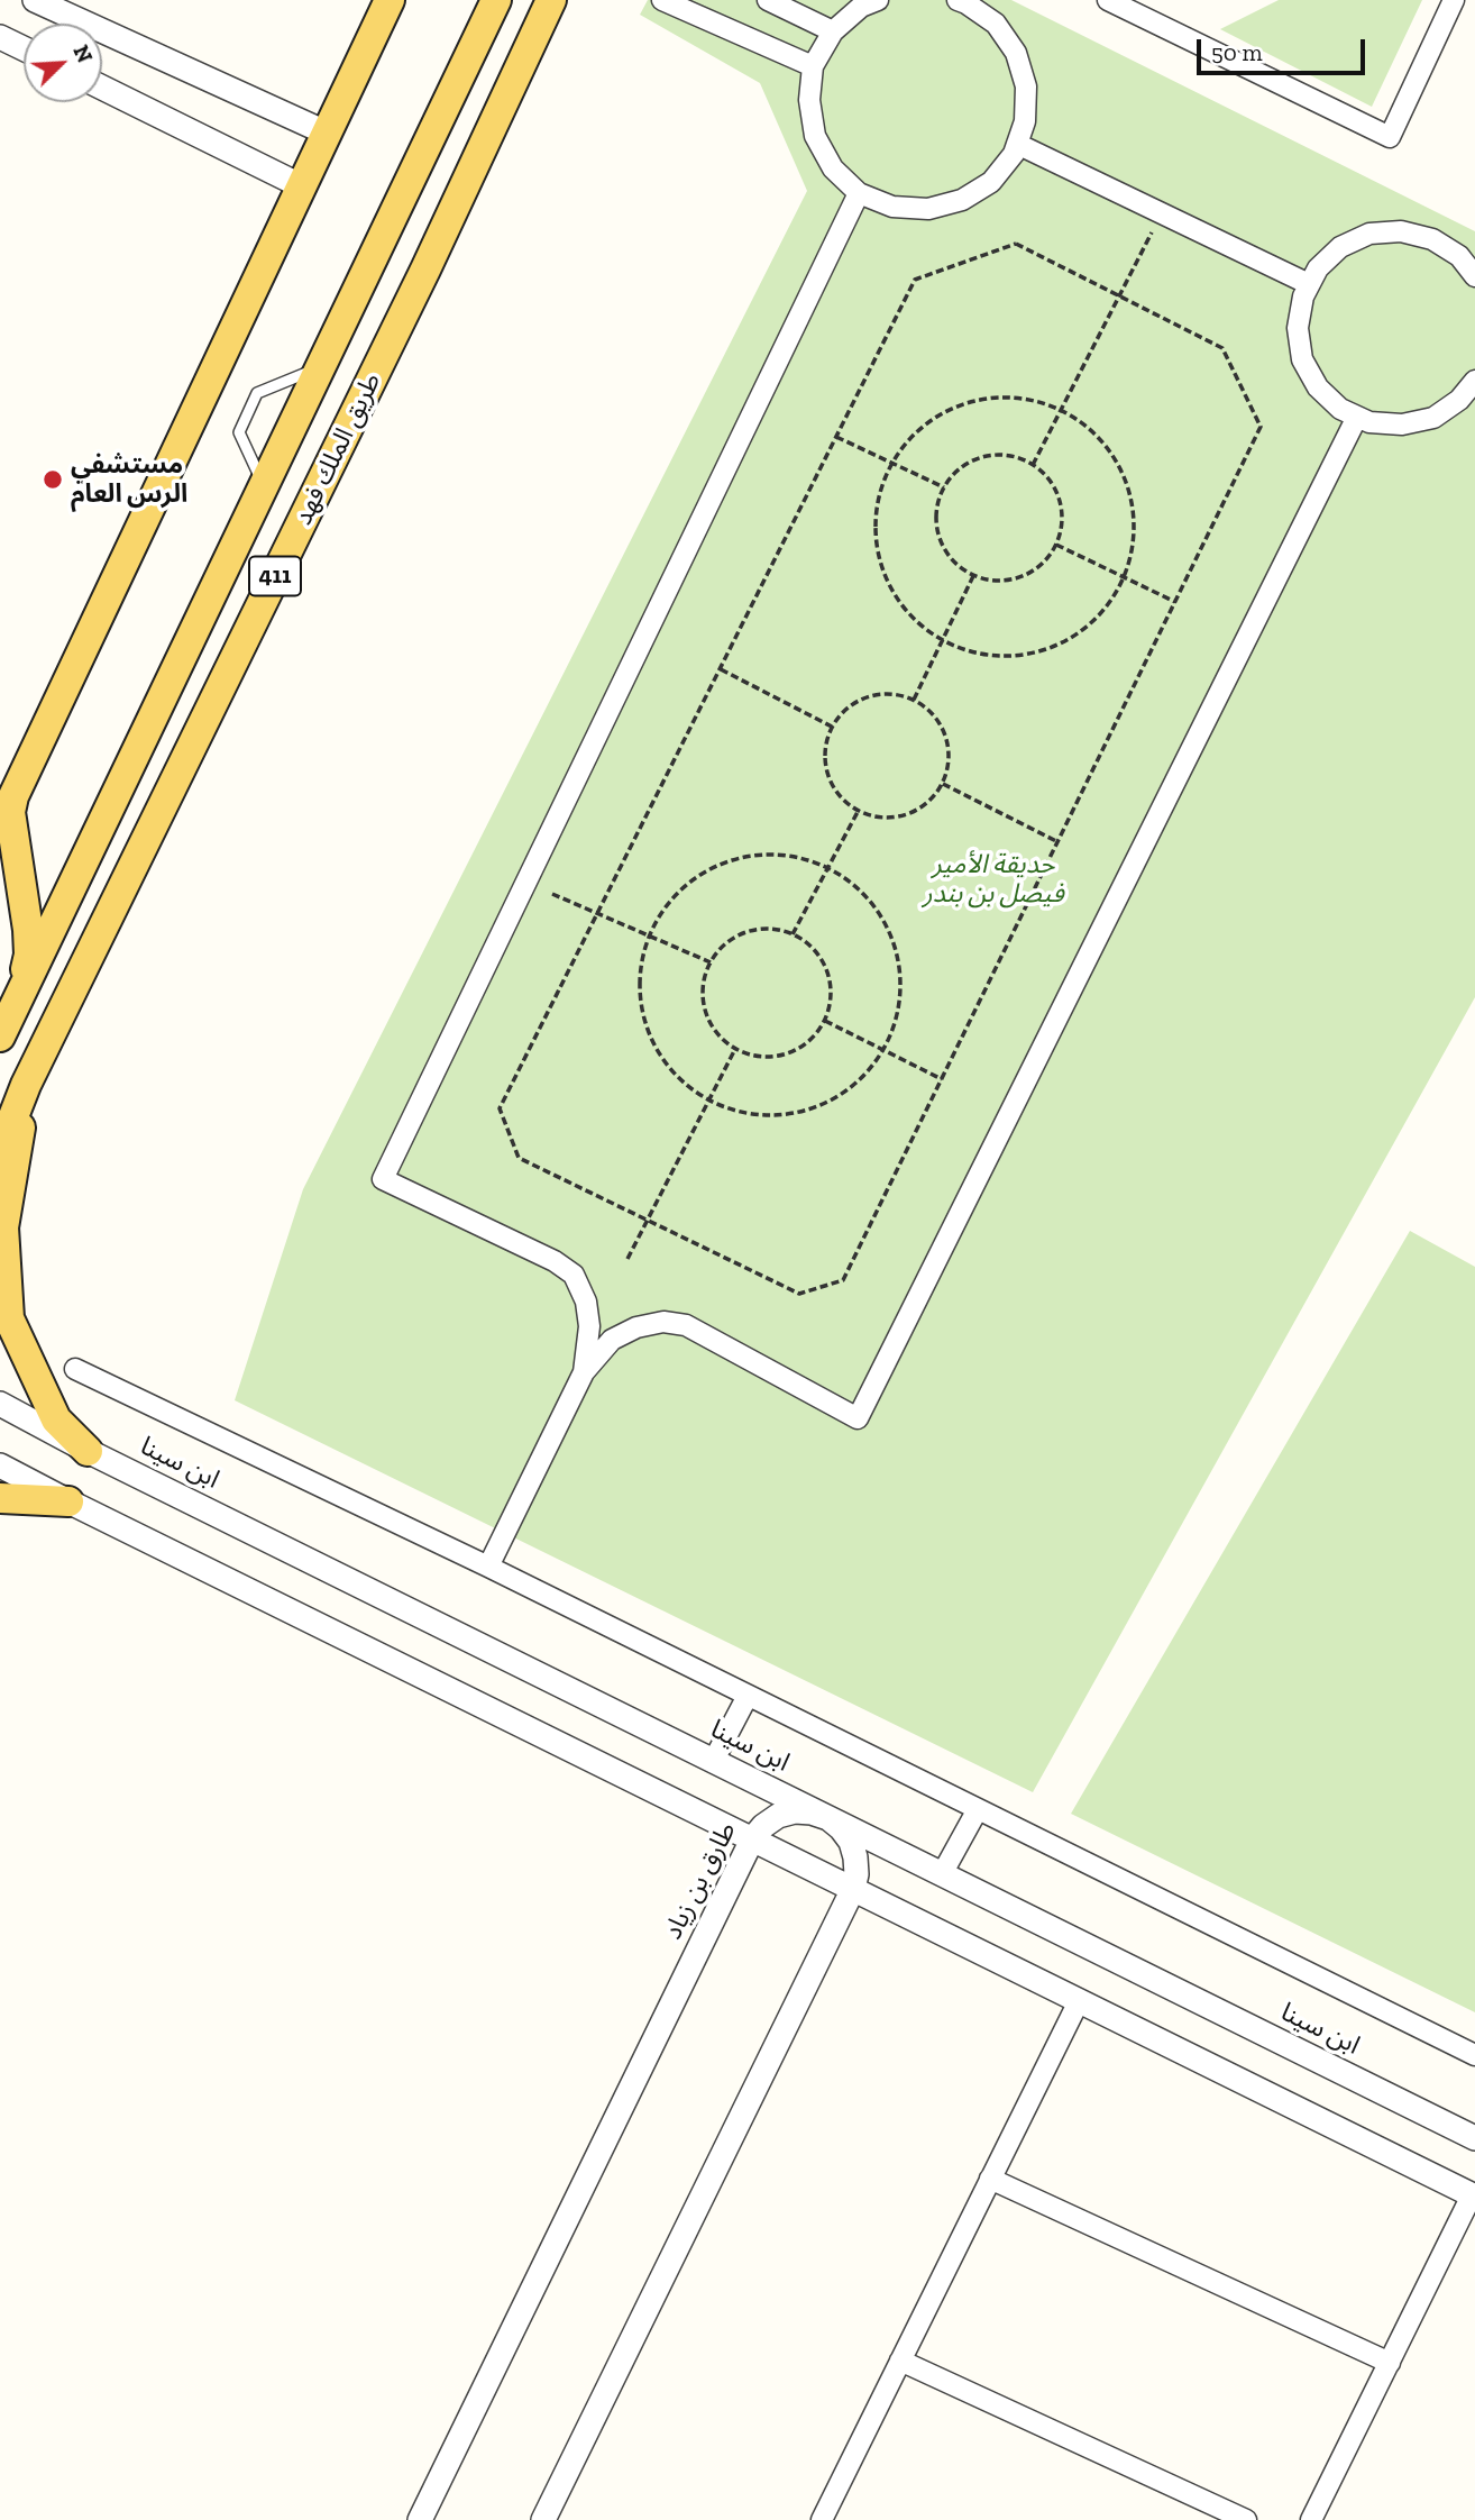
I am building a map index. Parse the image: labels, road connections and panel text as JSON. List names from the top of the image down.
{
  "streets": {
    "main road": ["طريق الملك فهد", "411"],
    "street": ["ابن سينا", "طارق بن زياد"]
  },
  "crossings": [
    ["ابن سينا", "طارق بن زياد"]
  ],
  "parks": ["حديقة الأمير فيصل بن بندر"],
  "places": ["مستشفي الرس العام"],
  "scale_bar": "50 m",
  "north": "top right"
}
